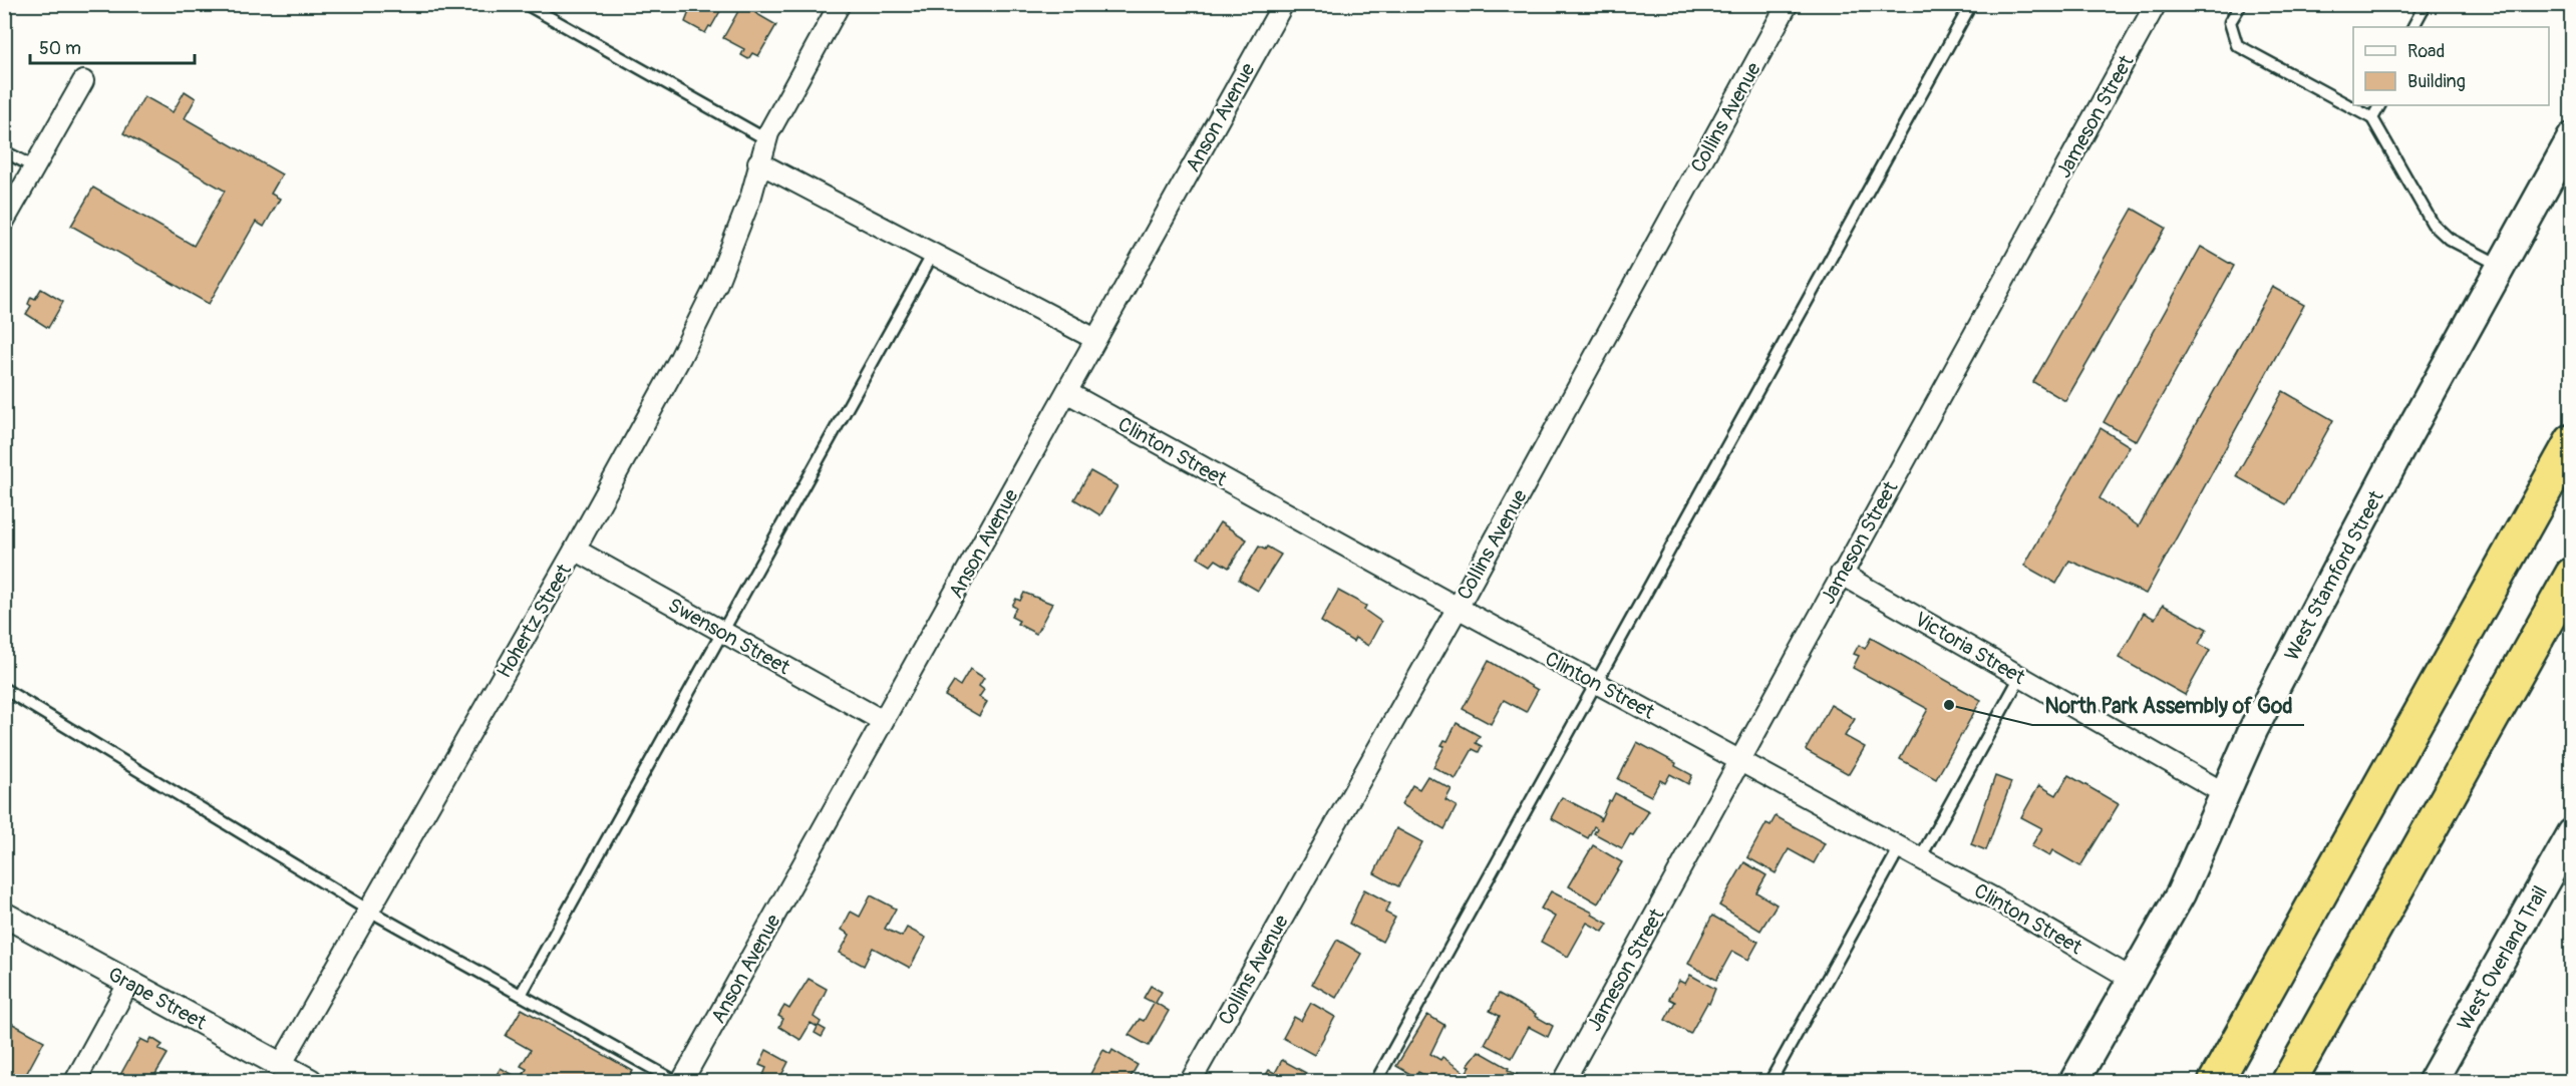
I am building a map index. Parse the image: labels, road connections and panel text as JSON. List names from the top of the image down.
{
  "streets": {
    "main road": ["West Stamford Street", "West Overland Trail"],
    "street": [
      "Jameson Street",
      "Anson Avenue",
      "Collins Avenue",
      "Clinton Street",
      "Hohertz Street",
      "Swenson Street",
      "Victoria Street",
      "Grape Street"
    ]
  },
  "crossings": [
    ["Jameson Street", "Clinton Street"],
    ["Jameson Street", "Victoria Street"],
    ["Anson Avenue", "Clinton Street"],
    ["Anson Avenue", "Swenson Street"],
    ["Collins Avenue", "Clinton Street"],
    ["Clinton Street", "West Stamford Street"],
    ["West Stamford Street", "Victoria Street"],
    ["Hohertz Street", "Swenson Street"],
    ["Hohertz Street", "Grape Street"]
  ],
  "places": ["North Park Assembly of God"],
  "legend": ["Road", "Building"],
  "scale_bar": "50 m"
}
